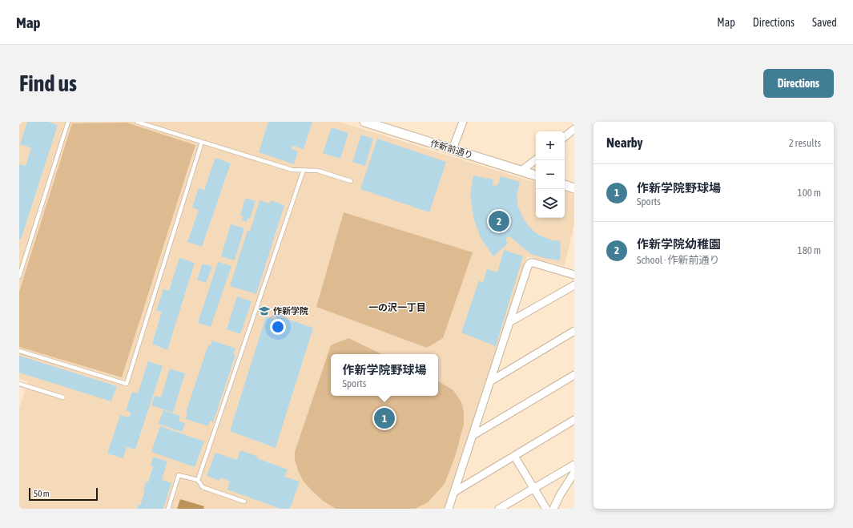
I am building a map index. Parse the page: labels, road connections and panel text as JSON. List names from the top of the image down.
{
  "streets": {
    "street": ["作新前通り"]
  },
  "districts": ["一の沢一丁目"],
  "places": {
    "school or university": ["作新学院"]
  },
  "scale_bar": "50 m",
  "page": {
    "header": "Map",
    "nav": ["Map", "Directions", "Saved"],
    "buttons": "Directions",
    "title": "Find us",
    "heading": ["Nearby", "2 results"],
    "map_buttons": ["+", "−"],
    "list": [
      {
        "mark": "1",
        "name": "作新学院野球場",
        "note": "Sports",
        "value": "100 m"
      },
      {
        "mark": "2",
        "name": "作新学院幼稚園",
        "note": "School · 作新前通り",
        "value": "180 m"
      }
    ],
    "pins": ["2", "1"],
    "popup": ["作新学院野球場", "Sports"],
    "scale": "50 m"
  }
}
